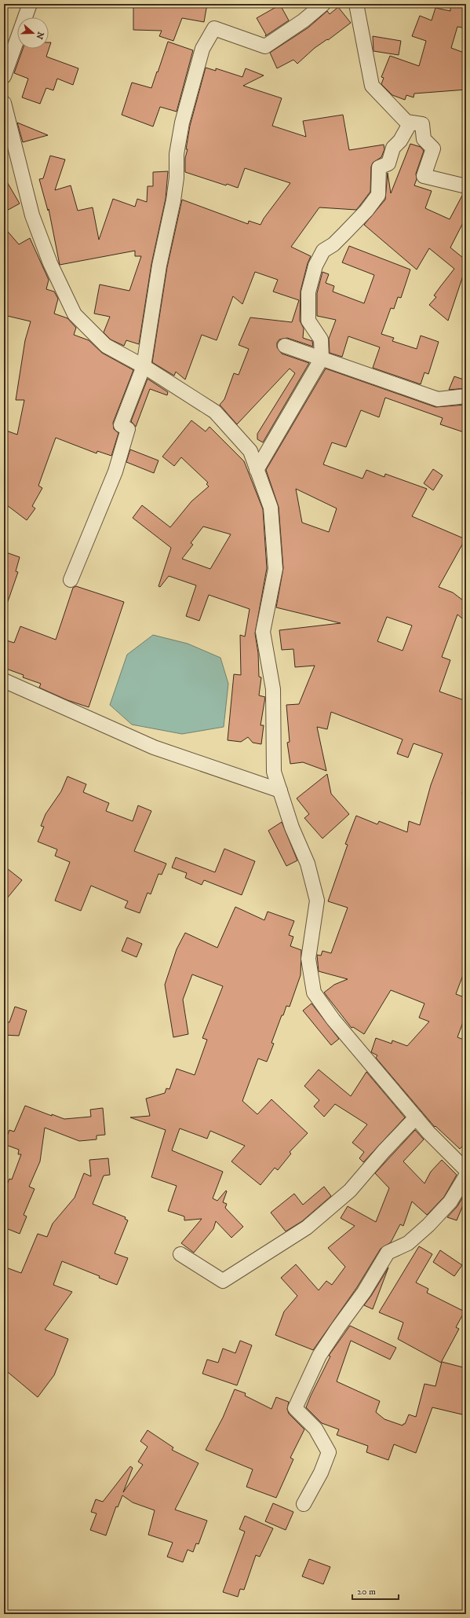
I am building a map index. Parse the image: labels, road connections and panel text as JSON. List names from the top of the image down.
{
  "scale_bar": "20 m",
  "north": "right"
}
